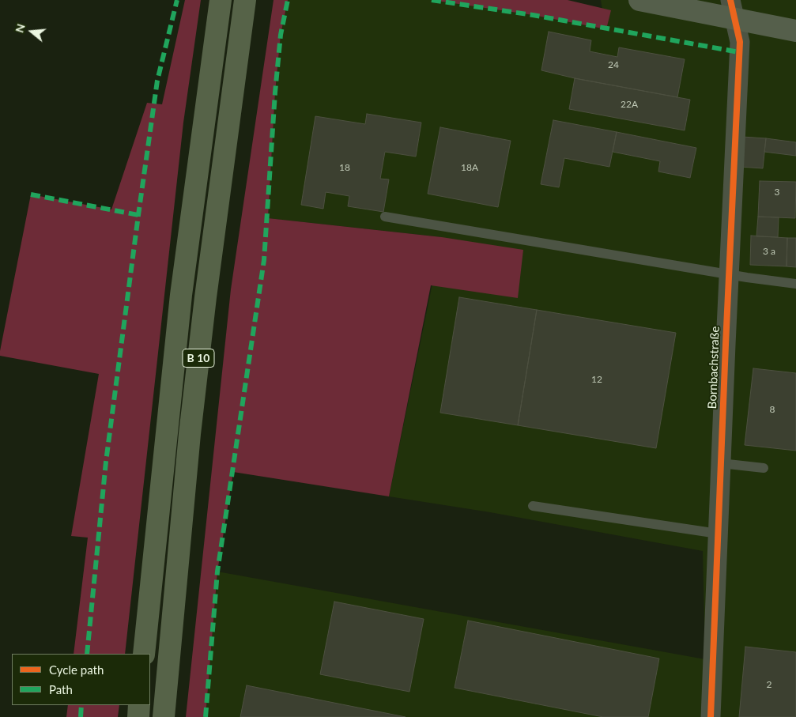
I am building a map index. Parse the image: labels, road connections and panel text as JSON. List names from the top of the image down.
{
  "streets": {
    "highway": ["B 10"],
    "street": ["Bornbachstraße"]
  },
  "house_numbers": [
    "24",
    "22A",
    "18",
    "18A",
    "3",
    "3 a",
    "12",
    "8",
    "2"
  ],
  "legend": ["Cycle path", "Path"],
  "north": "left"
}
